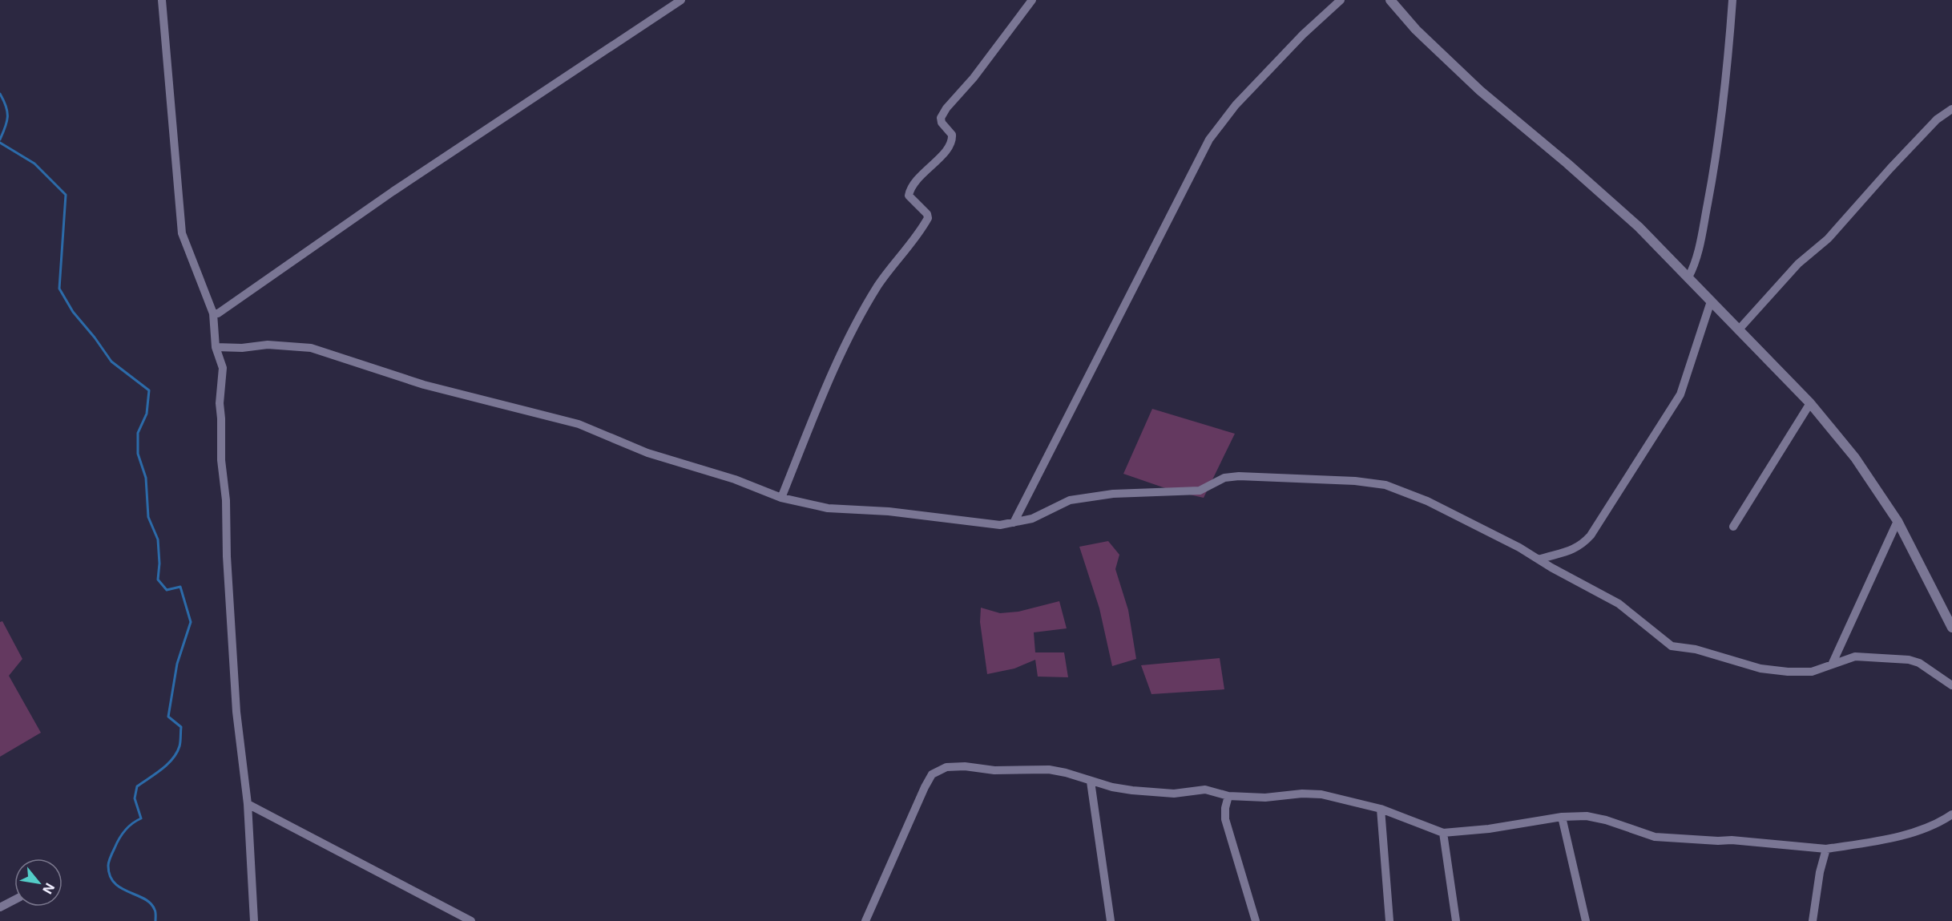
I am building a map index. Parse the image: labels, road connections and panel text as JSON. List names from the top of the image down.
{
  "north": "bottom right"
}
